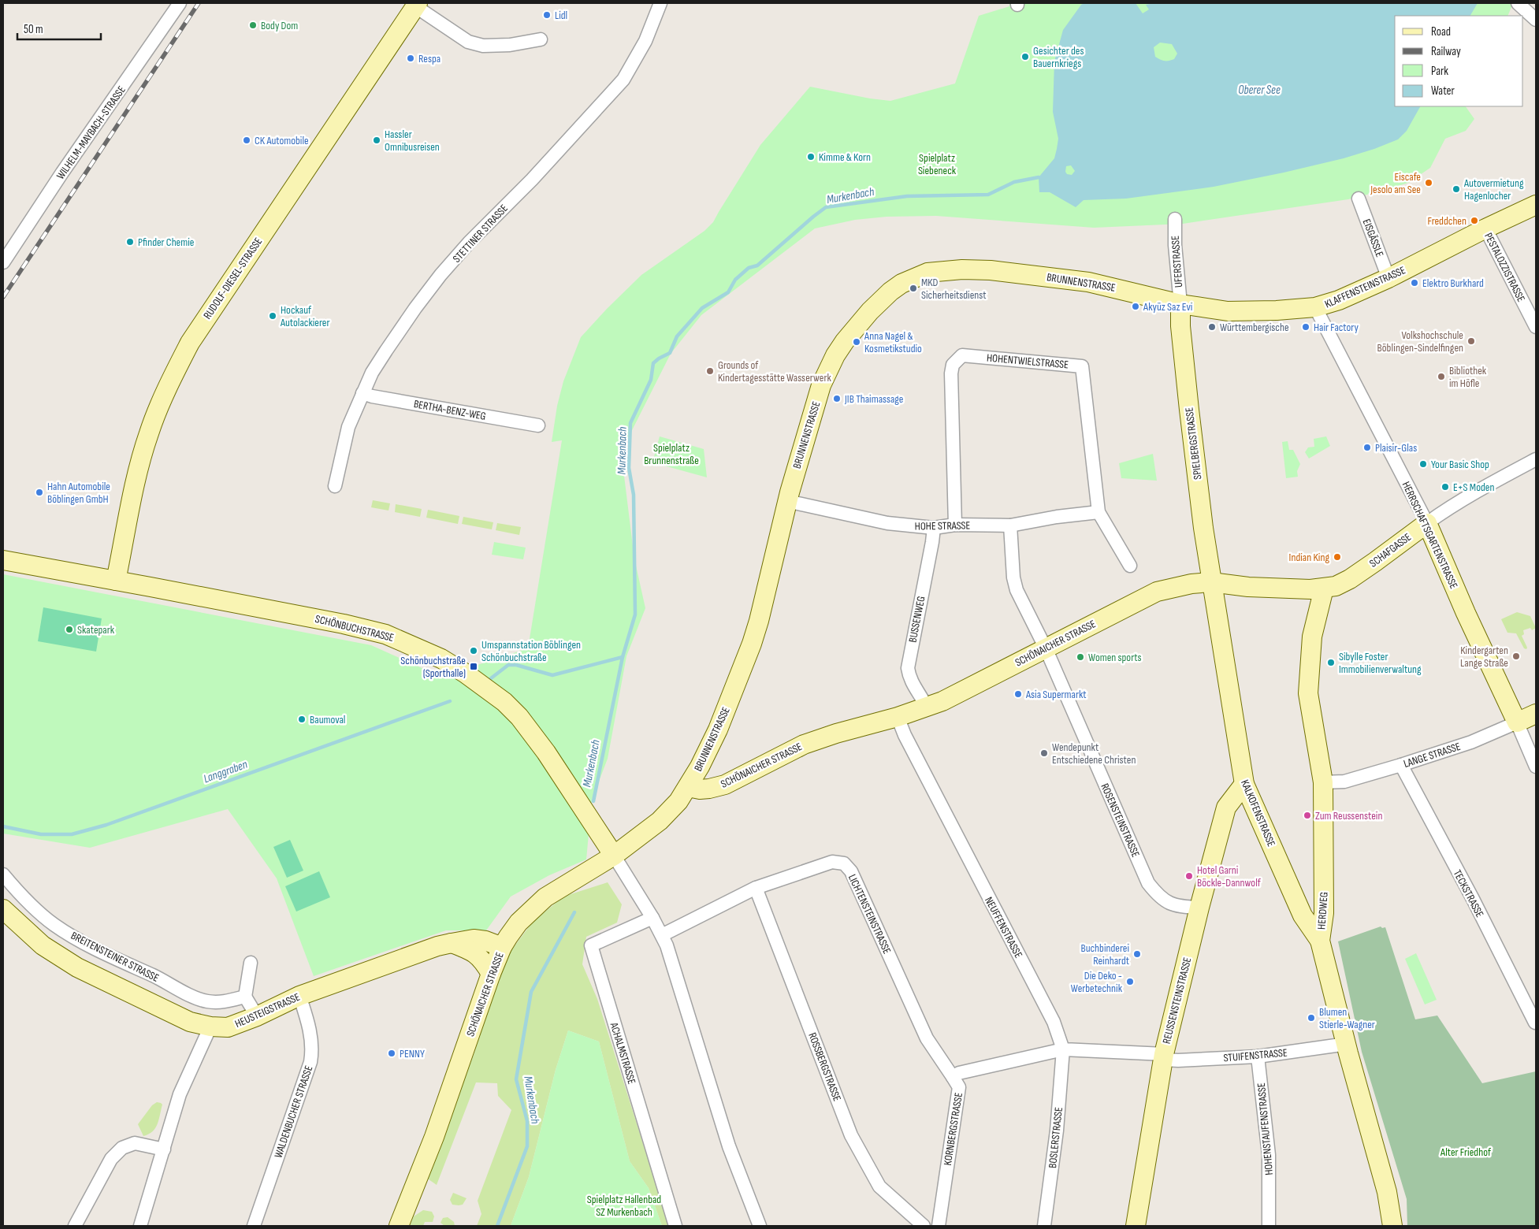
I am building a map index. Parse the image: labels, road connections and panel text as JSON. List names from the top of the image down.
{
  "streets": {
    "street": [
      "WILHELM-MAYBACH-STRASSE",
      "STETTINER STRASSE",
      "EISGÄSSLE",
      "UFERSTRASSE",
      "PESTALOZZISTRASSE",
      "RUDOLF-DIESEL-STRASSE",
      "BRUNNENSTRASSE",
      "KLAFFENSTEINSTRASSE",
      "HOHENTWIELSTRASSE",
      "BERTHA-BENZ-WEG",
      "SPIELBERGSTRASSE",
      "HOHE STRASSE",
      "HERRSCHAFTSGARTENSTRASSE",
      "SCHAFGASSE",
      "BUSSENWEG",
      "SCHÖNBUCHSTRASSE",
      "SCHÖNAICHER STRASSE",
      "LANGE STRASSE",
      "KALKOFENSTRASSE",
      "ROSENSTEINSTRASSE",
      "TECKSTRASSE",
      "HERDWEG",
      "LICHTENSTEINSTRASSE",
      "NEUFFENSTRASSE",
      "BREITENSTEINER STRASSE",
      "REUSSENSTEINSTRASSE",
      "HEUSTEIGSTRASSE",
      "ACHALMSTRASSE",
      "STUIFENSTRASSE",
      "ROSSBERGSTRASSE",
      "WALDENBUCHER STRASSE",
      "KORNBERGSTRASSE",
      "HOHENSTAUFENSTRASSE",
      "BOSLERSTRASSE"
    ]
  },
  "crossings": [
    ["STETTINER STRASSE", "BERTHA-BENZ-WEG"],
    ["EISGÄSSLE", "KLAFFENSTEINSTRASSE"],
    ["UFERSTRASSE", "BRUNNENSTRASSE"],
    ["UFERSTRASSE", "KLAFFENSTEINSTRASSE"],
    ["UFERSTRASSE", "SPIELBERGSTRASSE"],
    ["PESTALOZZISTRASSE", "KLAFFENSTEINSTRASSE"],
    ["RUDOLF-DIESEL-STRASSE", "SCHÖNBUCHSTRASSE"],
    ["BRUNNENSTRASSE", "KLAFFENSTEINSTRASSE"],
    ["BRUNNENSTRASSE", "SPIELBERGSTRASSE"],
    ["BRUNNENSTRASSE", "HOHE STRASSE"],
    ["BRUNNENSTRASSE", "SCHÖNAICHER STRASSE"],
    ["KLAFFENSTEINSTRASSE", "SPIELBERGSTRASSE"],
    ["KLAFFENSTEINSTRASSE", "HERRSCHAFTSGARTENSTRASSE"],
    ["HOHENTWIELSTRASSE", "HOHE STRASSE"],
    ["SPIELBERGSTRASSE", "SCHÖNAICHER STRASSE"],
    ["SPIELBERGSTRASSE", "KALKOFENSTRASSE"],
    ["HOHE STRASSE", "BUSSENWEG"],
    ["HOHE STRASSE", "ROSENSTEINSTRASSE"],
    ["HERRSCHAFTSGARTENSTRASSE", "SCHAFGASSE"],
    ["HERRSCHAFTSGARTENSTRASSE", "LANGE STRASSE"],
    ["SCHAFGASSE", "SCHÖNAICHER STRASSE"],
    ["SCHAFGASSE", "HERDWEG"],
    ["BUSSENWEG", "SCHÖNAICHER STRASSE"],
    ["SCHÖNBUCHSTRASSE", "SCHÖNAICHER STRASSE"],
    ["SCHÖNAICHER STRASSE", "KALKOFENSTRASSE"],
    ["SCHÖNAICHER STRASSE", "ROSENSTEINSTRASSE"],
    ["SCHÖNAICHER STRASSE", "HERDWEG"],
    ["SCHÖNAICHER STRASSE", "NEUFFENSTRASSE"],
    ["SCHÖNAICHER STRASSE", "HEUSTEIGSTRASSE"],
    ["LANGE STRASSE", "TECKSTRASSE"],
    ["LANGE STRASSE", "HERDWEG"],
    ["KALKOFENSTRASSE", "HERDWEG"],
    ["KALKOFENSTRASSE", "REUSSENSTEINSTRASSE"],
    ["ROSENSTEINSTRASSE", "REUSSENSTEINSTRASSE"],
    ["HERDWEG", "STUIFENSTRASSE"],
    ["LICHTENSTEINSTRASSE", "ROSSBERGSTRASSE"],
    ["LICHTENSTEINSTRASSE", "KORNBERGSTRASSE"],
    ["NEUFFENSTRASSE", "KORNBERGSTRASSE"],
    ["NEUFFENSTRASSE", "BOSLERSTRASSE"],
    ["REUSSENSTEINSTRASSE", "STUIFENSTRASSE"],
    ["HEUSTEIGSTRASSE", "WALDENBUCHER STRASSE"],
    ["STUIFENSTRASSE", "HOHENSTAUFENSTRASSE"],
    ["KORNBERGSTRASSE", "BOSLERSTRASSE"]
  ],
  "water": ["Oberer See", "Murkenbach", "Langgraben"],
  "parks": [
    "Spielplatz Siebeneck",
    "Spielplatz Brunnenstraße",
    "Alter Friedhof",
    "Spielplatz Hallenbad SZ Murkenbach"
  ],
  "places": {
    "other": [
      "Lidl",
      "Body Dom",
      "Gesichter des Bauernkriegs",
      "Respa",
      "CK Automobile",
      "Hassler Omnibusreisen",
      "Kimme & Korn",
      "Eiscafe Jesolo am See",
      "Autovermietung Hagenlocher",
      "Freddchen",
      "Pfinder Chemie",
      "Elektro Burkhard",
      "MKD Sicherheitsdienst",
      "Akyüz Saz Evi",
      "Hockauf Autolackierer",
      "Württembergische",
      "Hair Factory",
      "Volkshochschule Böblingen-Sindelfingen",
      "Anna Nagel & Kosmetikstudio",
      "Grounds of Kindertagesstätte Wasserwerk",
      "Bibliothek im Höfle",
      "JIB Thaimassage",
      "Plaisir-Glas",
      "Your Basic Shop",
      "E+S Moden",
      "Hahn Automobile Böblingen GmbH",
      "Indian King",
      "Skatepark",
      "Umspannstation Böblingen Schönbuchstraße",
      "Kindergarten Lange Straße",
      "Women sports",
      "Sibylle Foster Immobilienverwaltung",
      "Asia Supermarkt",
      "Baumoval",
      "Wendepunkt Entschiedene Christen",
      "Zum Reussenstein",
      "Hotel Garni Böckle-Dannwolf",
      "Buchbinderei Reinhardt",
      "Die Deko - Werbetechnik",
      "Blumen Stierle-Wagner",
      "PENNY"
    ],
    "transit": ["Schönbuchstraße (Sporthalle)"]
  },
  "legend": [
    "Road",
    "Railway",
    "Park",
    "Water"
  ],
  "scale_bar": "50 m"
}
